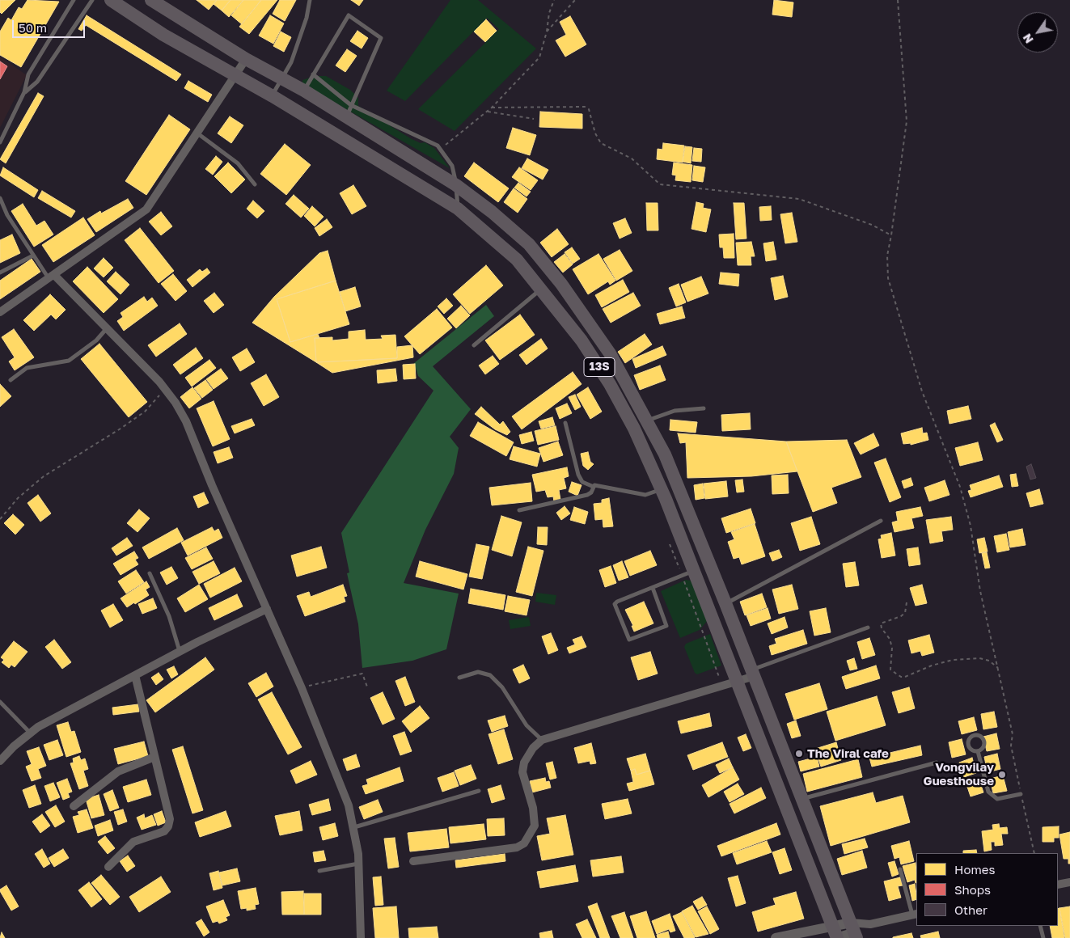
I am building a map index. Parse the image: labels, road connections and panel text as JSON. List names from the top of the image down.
{
  "streets": {
    "highway": ["13S"]
  },
  "places": ["The Viral cafe", "Vongvilay Guesthouse"],
  "legend": ["Homes", "Shops", "Other"],
  "scale_bar": "50 m",
  "north": "bottom left"
}
